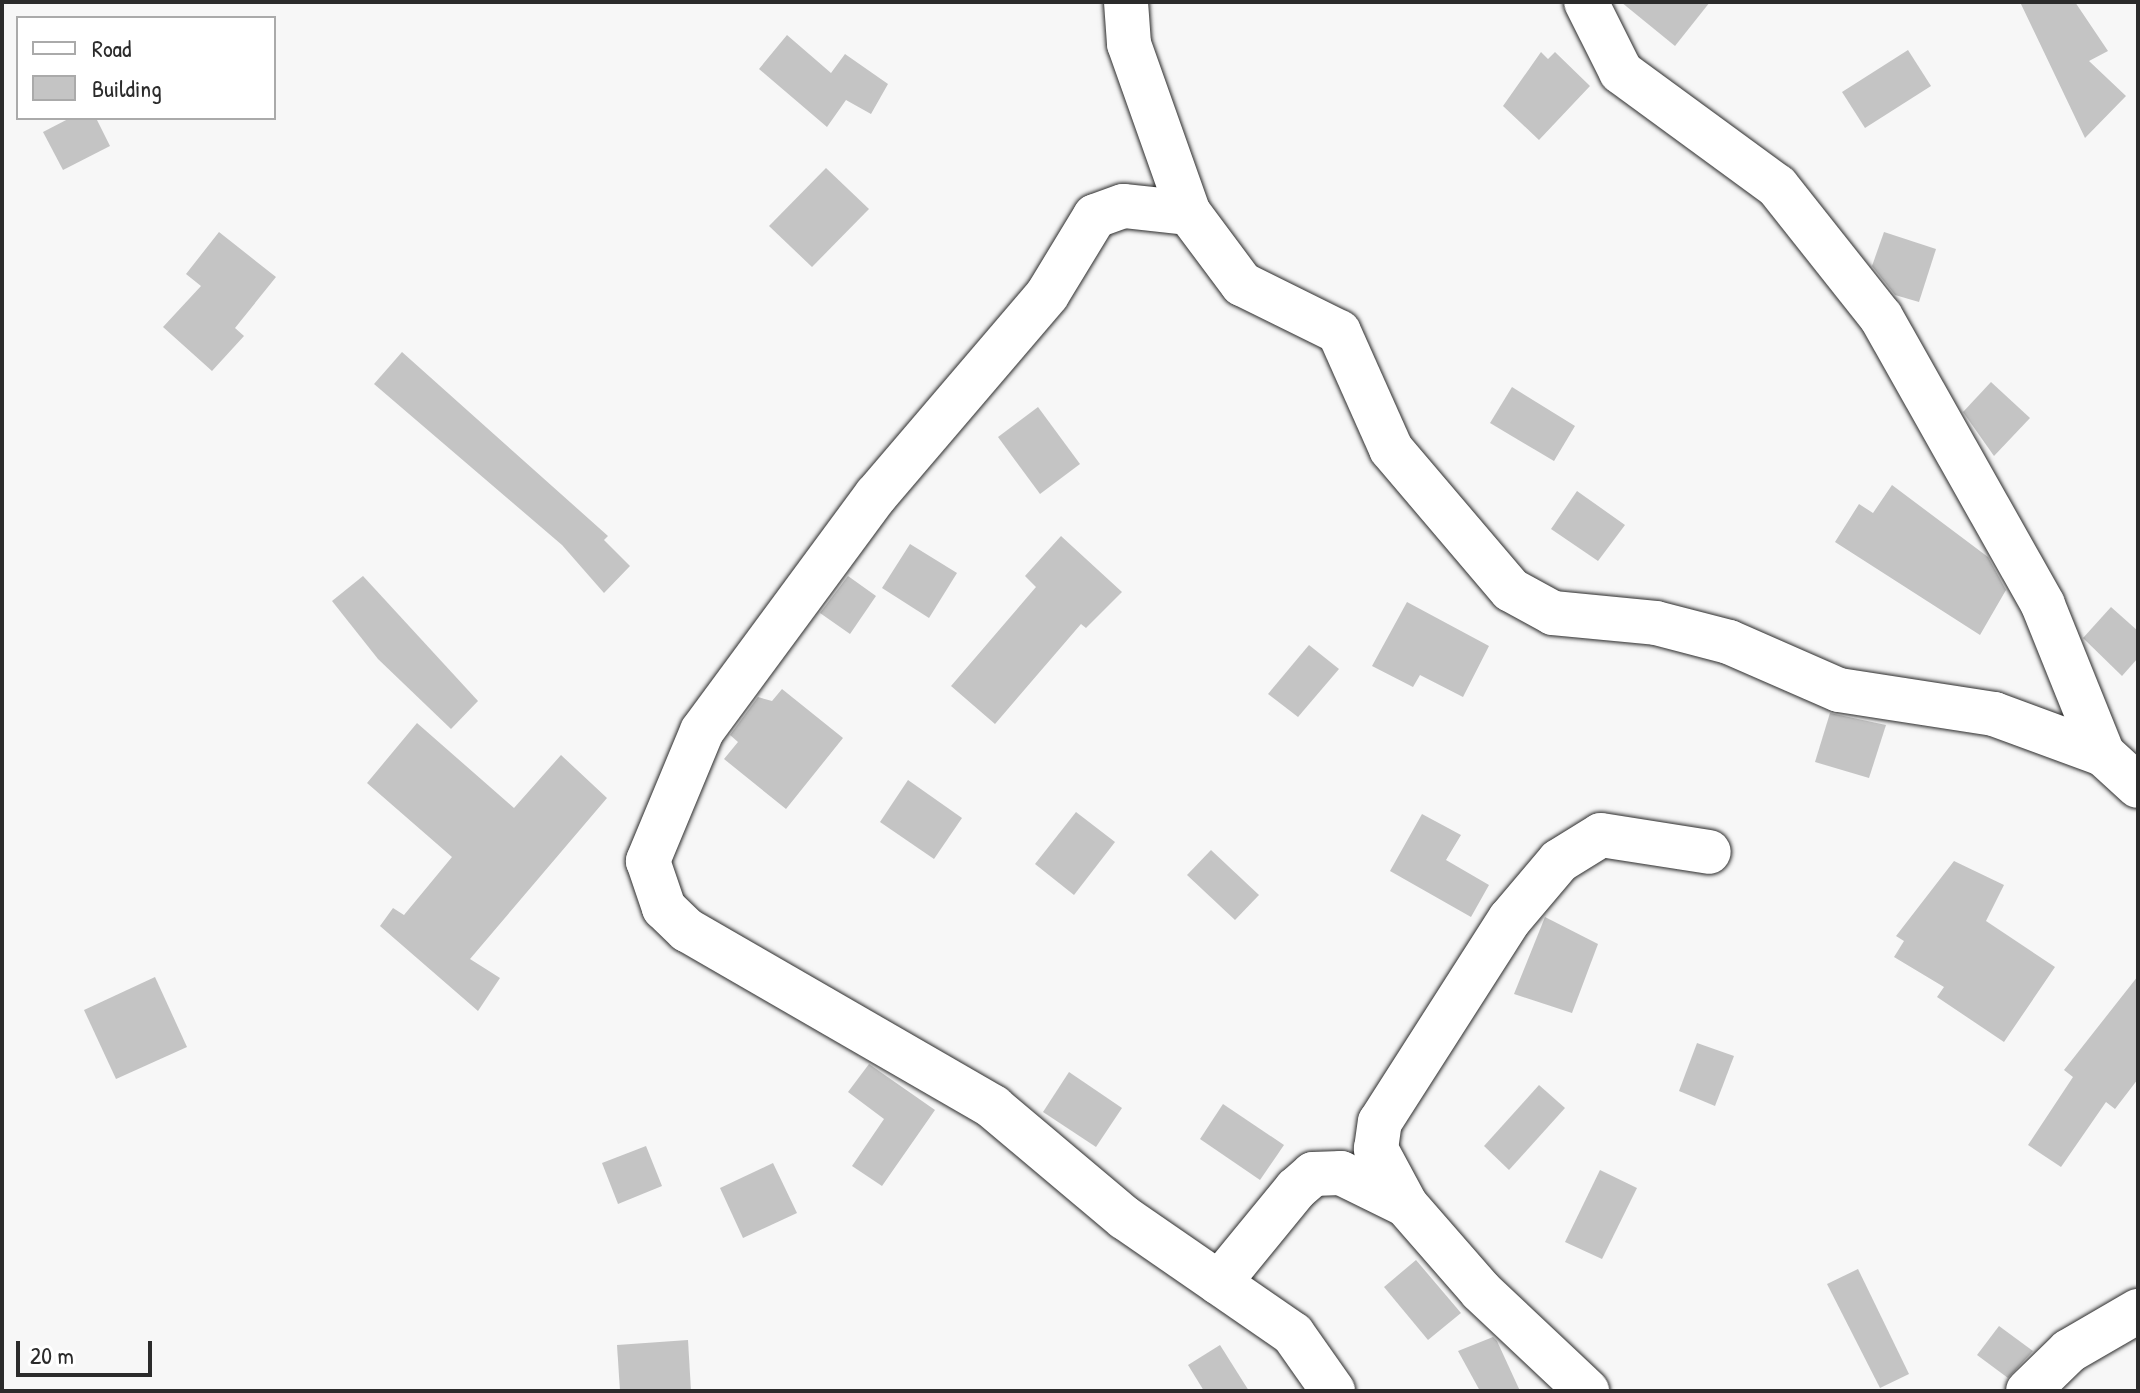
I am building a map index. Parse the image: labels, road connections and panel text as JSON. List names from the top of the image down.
{
  "legend": ["Road", "Building"],
  "scale_bar": "20 m"
}
